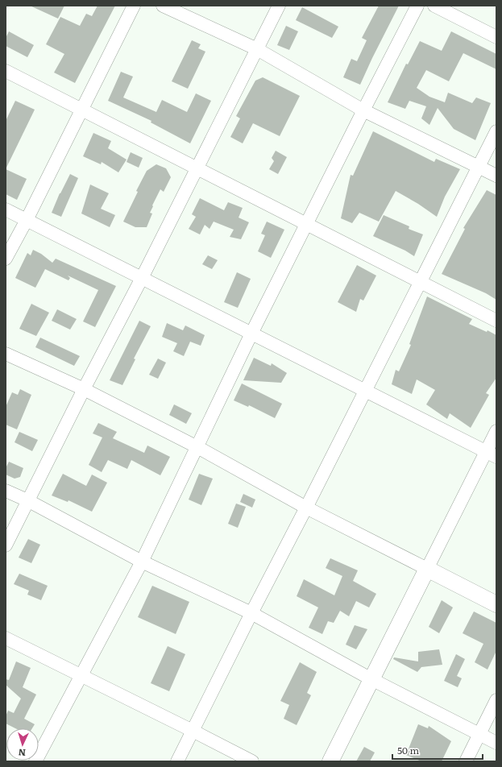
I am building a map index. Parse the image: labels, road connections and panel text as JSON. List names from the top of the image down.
{
  "scale_bar": "50 m",
  "north": "bottom"
}
